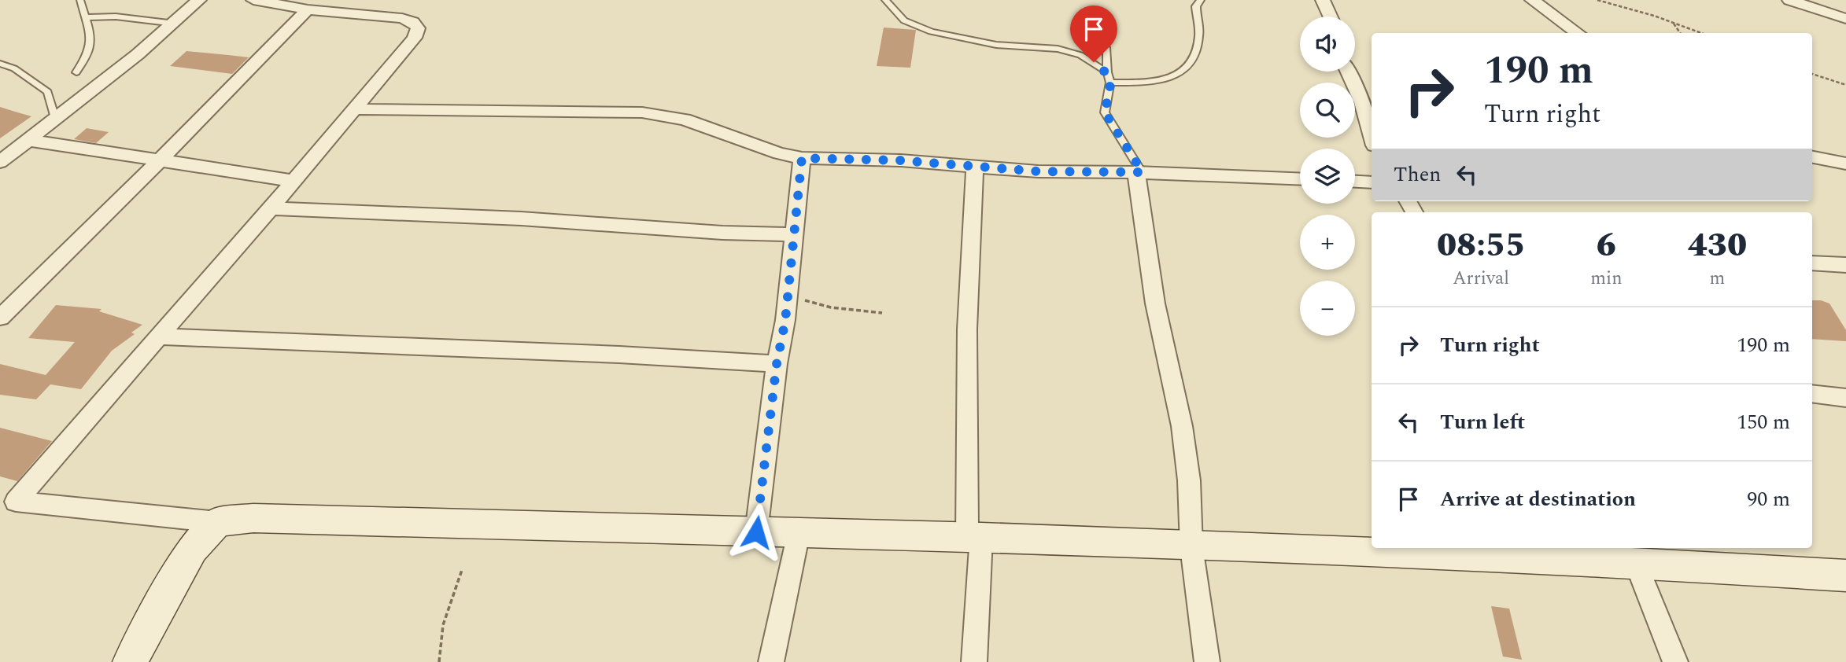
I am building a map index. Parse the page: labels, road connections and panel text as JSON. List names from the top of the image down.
{
  "page": {
    "map_buttons": ["+", "−"],
    "turn": ["190 m", "Turn right"],
    "then": "Then",
    "eta": [
      "08:55",
      "Arrival",
      "6",
      "min",
      "430",
      "m"
    ],
    "list": [
      {
        "name": "Turn right",
        "value": "190 m"
      },
      {
        "name": "Turn left",
        "value": "150 m"
      },
      {
        "name": "Arrive at destination",
        "value": "90 m"
      }
    ]
  }
}
